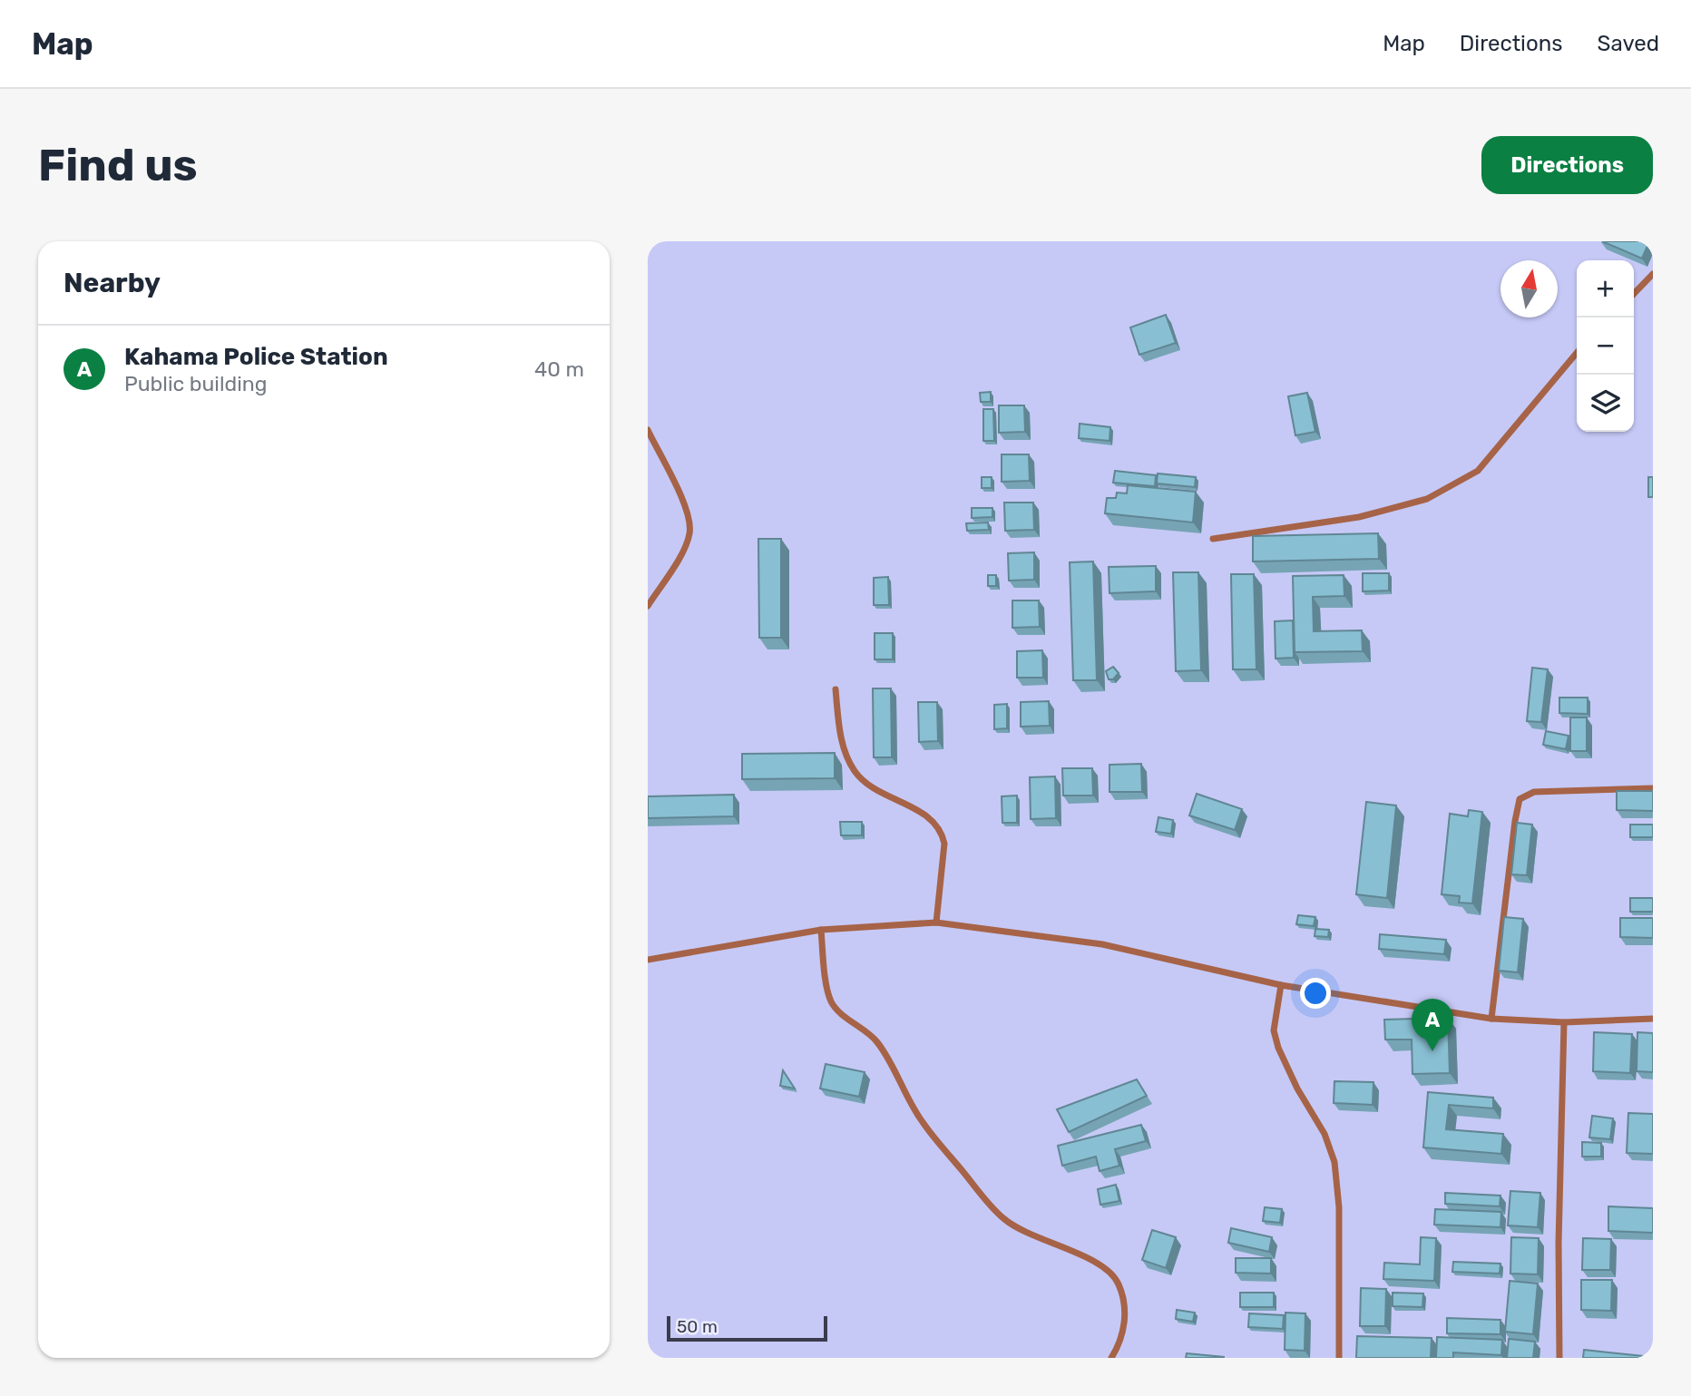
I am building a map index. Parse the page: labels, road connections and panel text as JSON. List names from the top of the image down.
{
  "scale_bar": "50 m",
  "north": "top",
  "page": {
    "header": "Map",
    "nav": ["Map", "Directions", "Saved"],
    "buttons": "Directions",
    "title": "Find us",
    "heading": "Nearby",
    "map_buttons": ["+", "−"],
    "list": [
      {
        "mark": "A",
        "name": "Kahama Police Station",
        "note": "Public building",
        "value": "40 m"
      }
    ],
    "pins": "A",
    "scale": "50 m"
  }
}
